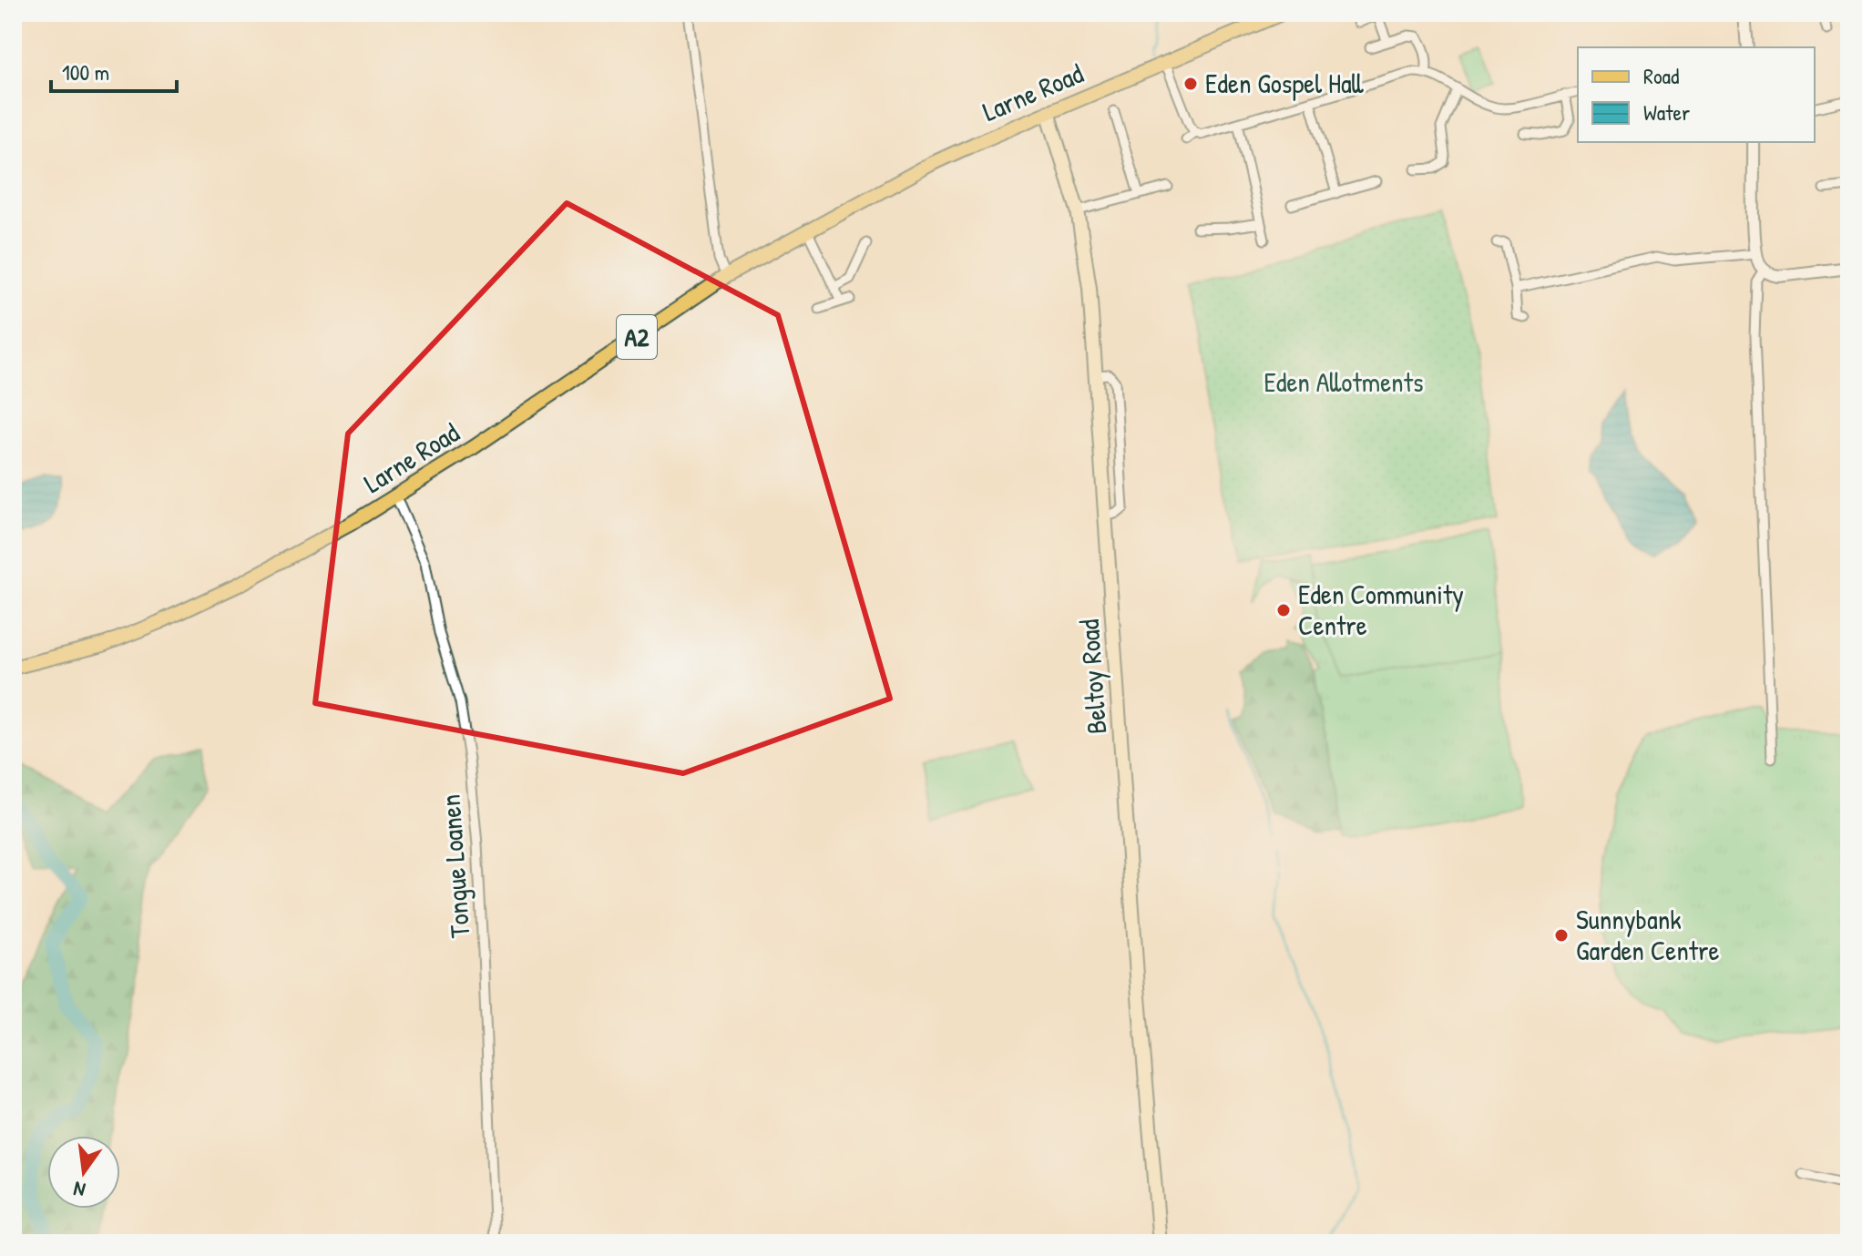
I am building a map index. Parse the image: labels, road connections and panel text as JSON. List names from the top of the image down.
{
  "streets": {
    "main road": ["Larne Road", "A2", "Beltoy Road"],
    "street": ["Tongue Loanen"]
  },
  "crossings": [
    ["Larne Road", "Beltoy Road"],
    ["Larne Road", "Tongue Loanen"]
  ],
  "parks": ["Eden Allotments"],
  "places": ["Eden Gospel Hall", "Eden Community Centre", "Sunnybank Garden Centre"],
  "legend": ["Road", "Water"],
  "scale_bar": "100 m",
  "north": "bottom"
}
